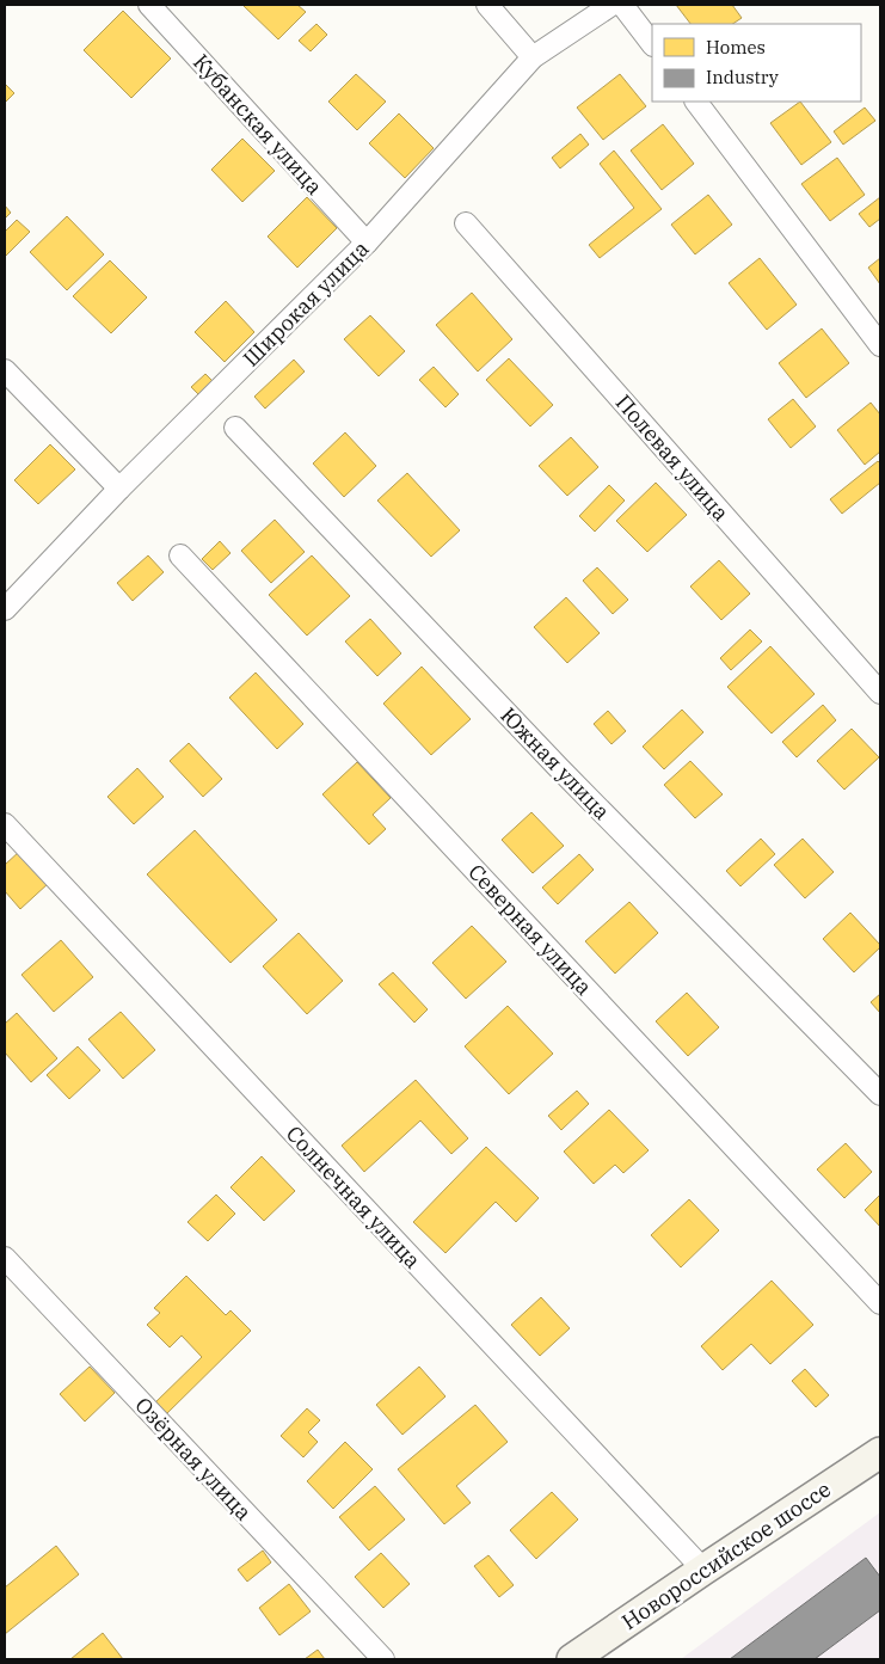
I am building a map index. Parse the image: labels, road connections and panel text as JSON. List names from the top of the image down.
{
  "streets": {
    "main road": ["Новороссийское шоссе"],
    "street": [
      "Кубанская улица",
      "Широкая улица",
      "Полевая улица",
      "Южная улица",
      "Северная улица",
      "Солнечная улица",
      "Озёрная улица"
    ]
  },
  "crossings": [
    ["Кубанская улица", "Широкая улица"],
    ["Солнечная улица", "Новороссийское шоссе"]
  ],
  "legend": ["Homes", "Industry"]
}
